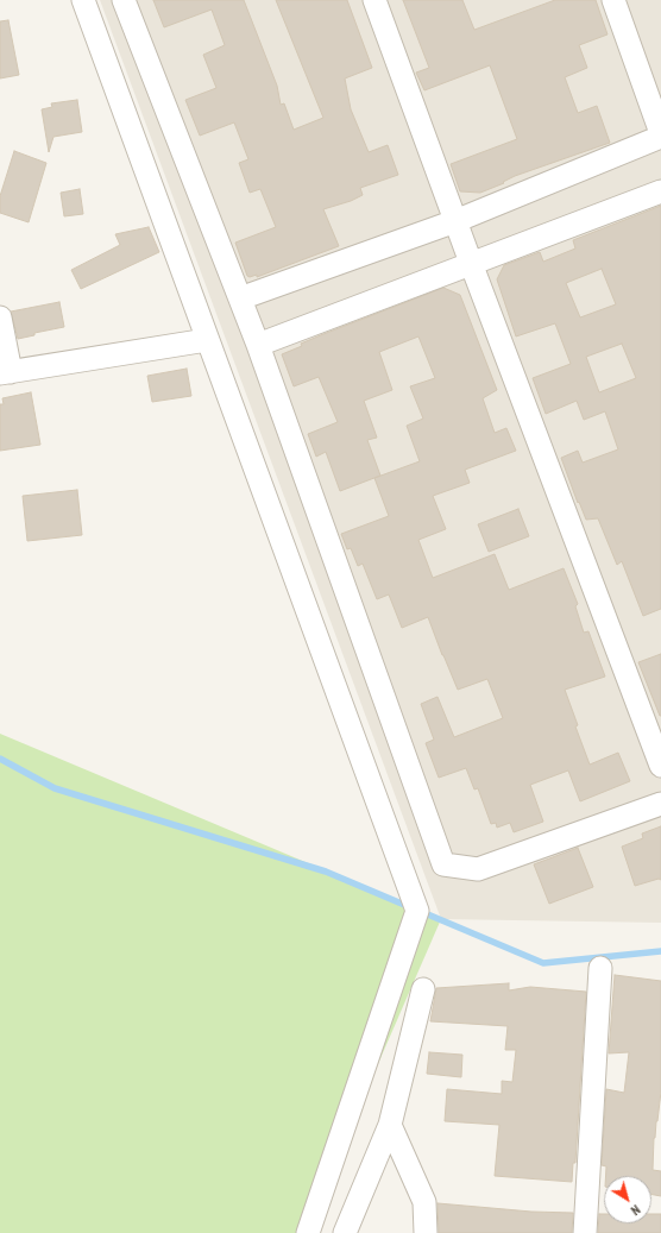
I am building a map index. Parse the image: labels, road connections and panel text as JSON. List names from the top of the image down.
{
  "north": "bottom right"
}
